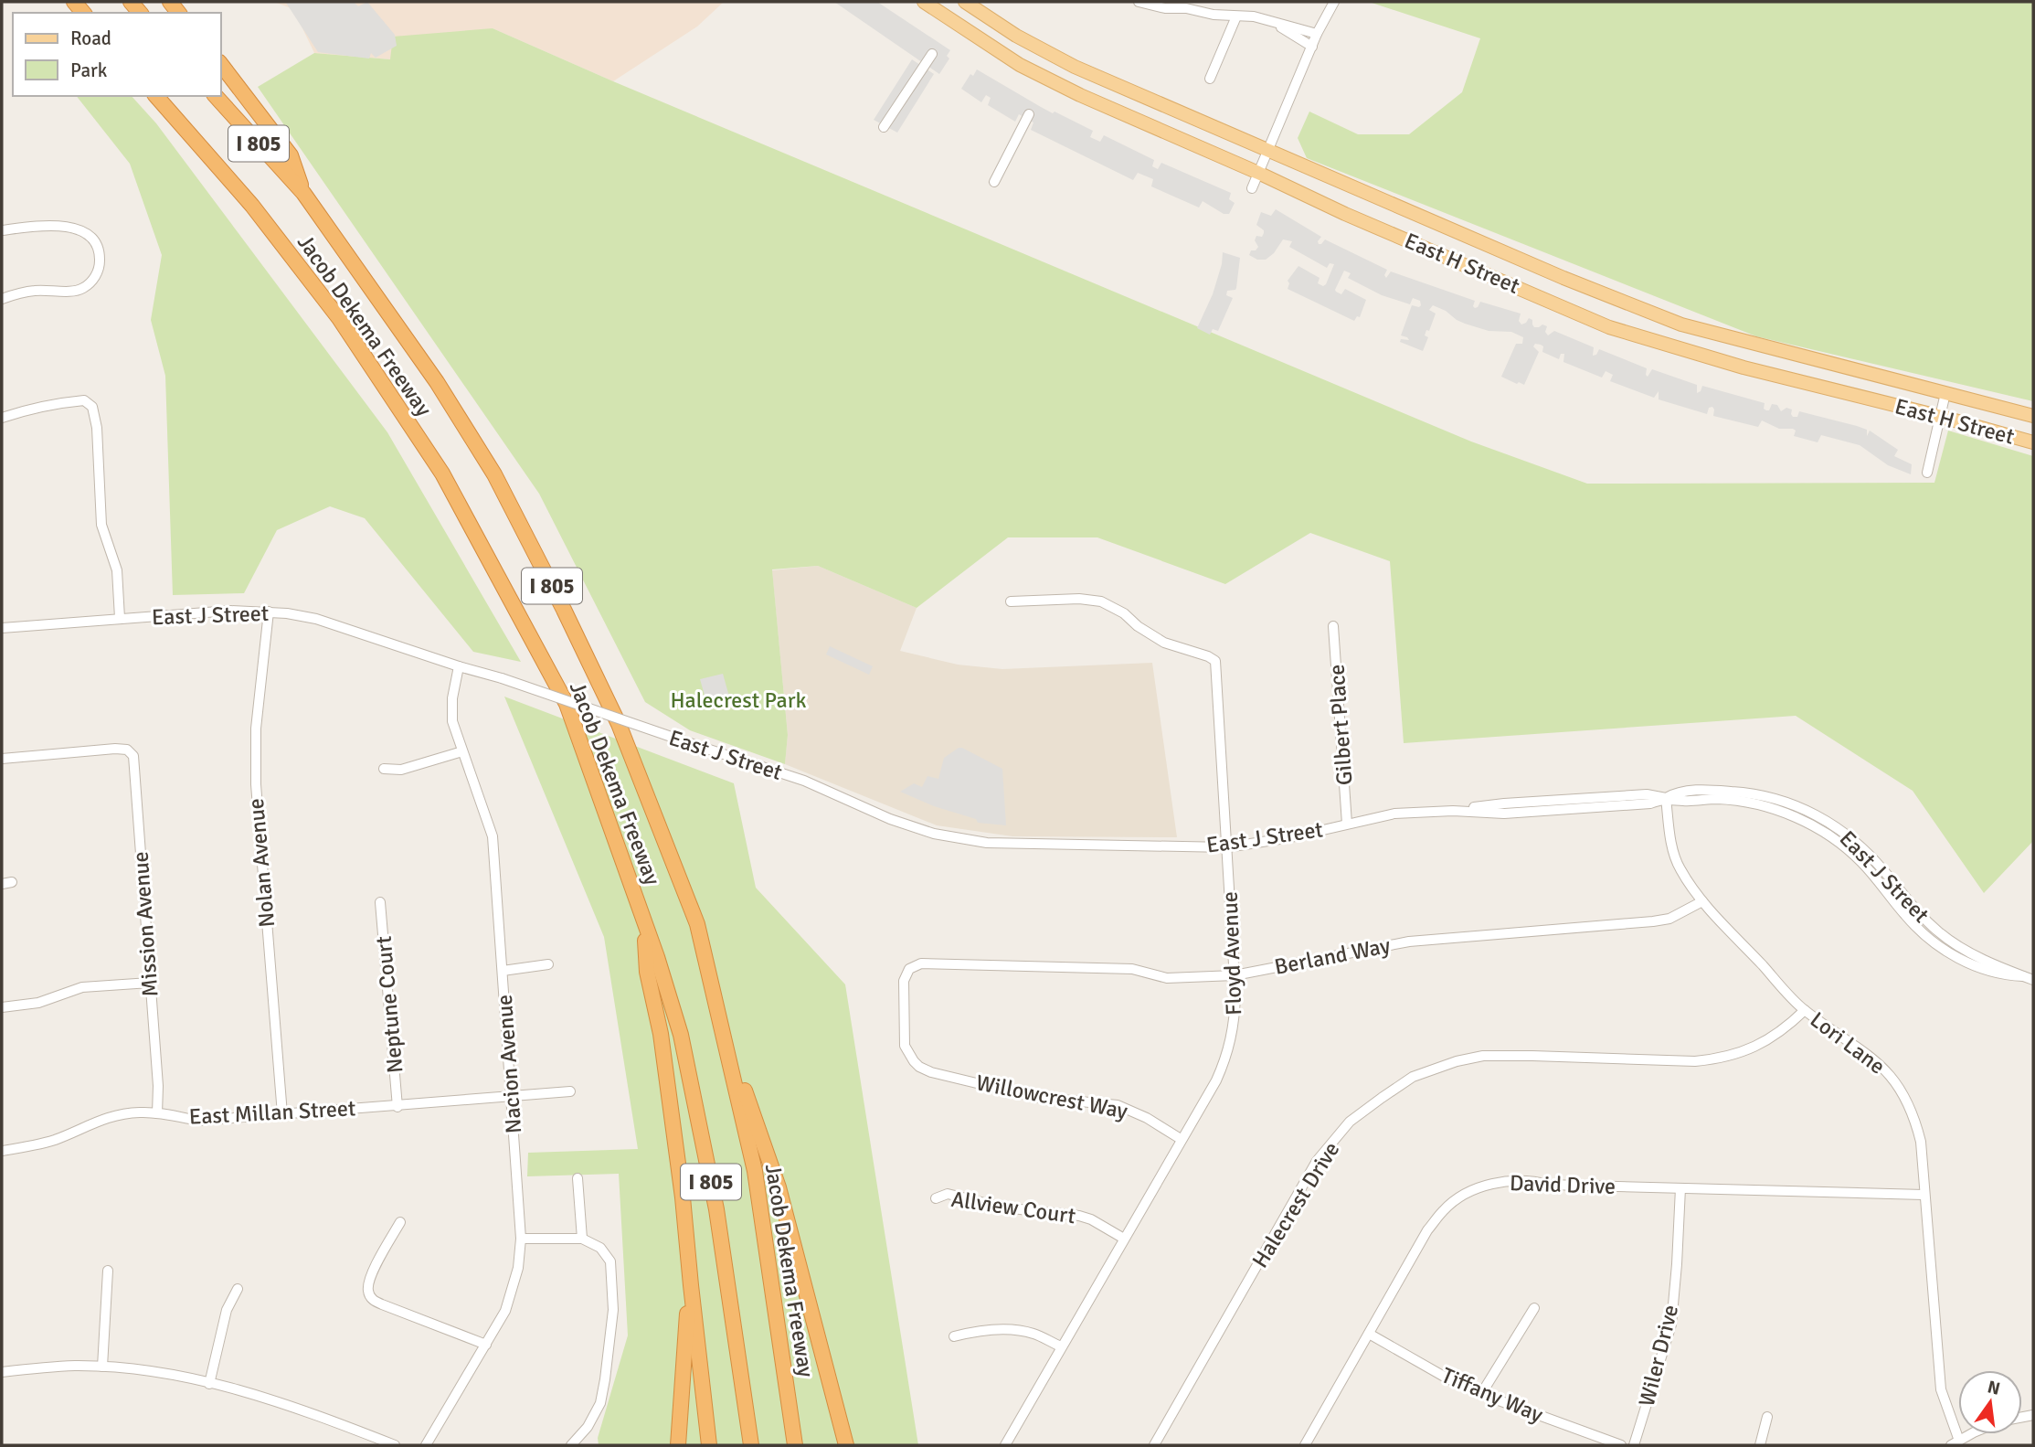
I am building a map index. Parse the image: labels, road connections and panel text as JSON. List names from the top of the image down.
{
  "streets": {
    "highway": ["I 805", "Jacob Dekema Freeway"],
    "main road": ["East H Street"],
    "street": [
      "East J Street",
      "Gilbert Place",
      "Nolan Avenue",
      "Mission Avenue",
      "Floyd Avenue",
      "Berland Way",
      "Neptune Court",
      "Lori Lane",
      "Nacion Avenue",
      "Willowcrest Way",
      "East Millan Street",
      "David Drive",
      "Halecrest Drive",
      "Allview Court",
      "Wiler Drive",
      "Tiffany Way"
    ]
  },
  "crossings": [
    ["East J Street", "Gilbert Place"],
    ["East J Street", "Nolan Avenue"],
    ["East J Street", "Floyd Avenue"],
    ["East J Street", "Lori Lane"],
    ["East J Street", "Nacion Avenue"],
    ["Nolan Avenue", "East Millan Street"],
    ["Mission Avenue", "East Millan Street"],
    ["Floyd Avenue", "Berland Way"],
    ["Floyd Avenue", "Willowcrest Way"],
    ["Floyd Avenue", "Allview Court"],
    ["Berland Way", "Lori Lane"],
    ["Berland Way", "Willowcrest Way"],
    ["Neptune Court", "East Millan Street"],
    ["Lori Lane", "David Drive"],
    ["Lori Lane", "Halecrest Drive"],
    ["Nacion Avenue", "East Millan Street"],
    ["David Drive", "Wiler Drive"],
    ["David Drive", "Tiffany Way"]
  ],
  "parks": ["Halecrest Park"],
  "legend": ["Road", "Park"],
  "north": "top"
}
